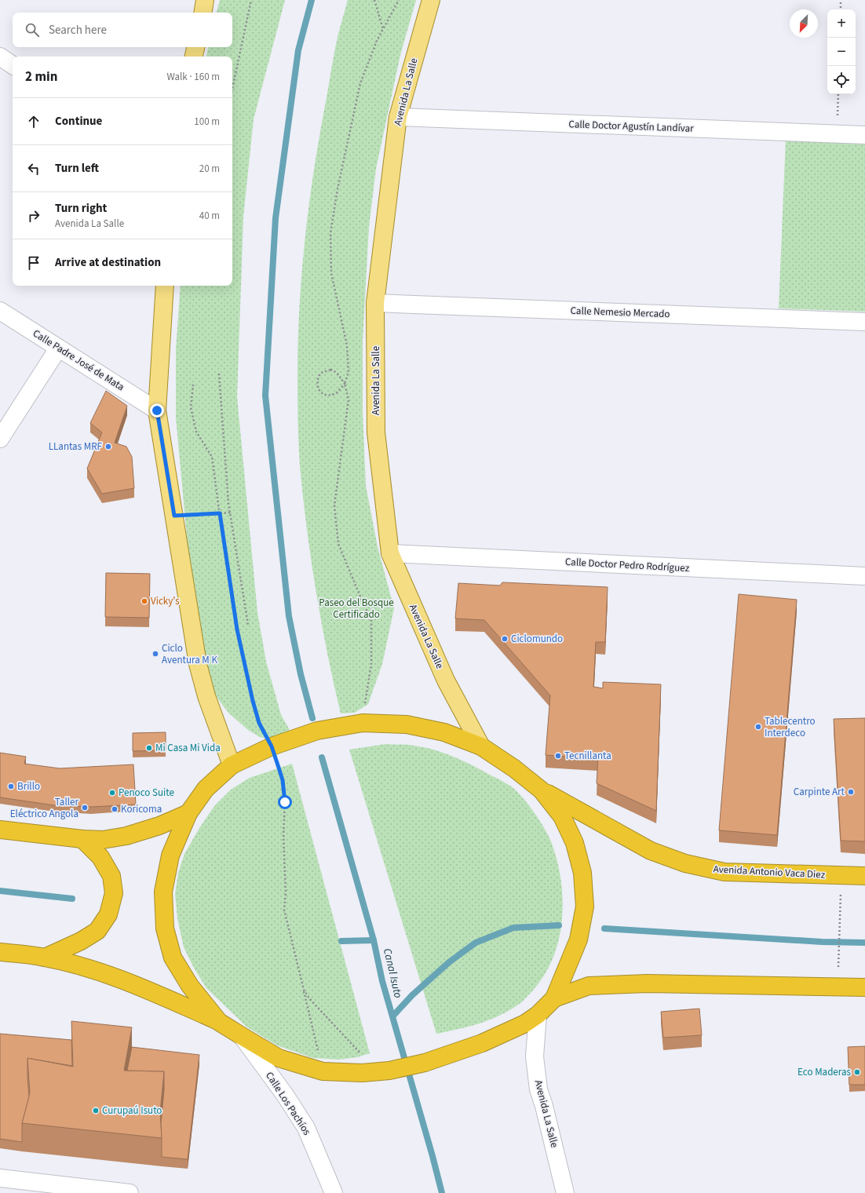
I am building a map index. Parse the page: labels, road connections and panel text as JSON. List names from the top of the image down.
{
  "streets": {
    "highway": ["Avenida Antonio Vaca Diez"],
    "main road": ["Avenida La Salle"],
    "street": [
      "Calle Doctor Agustín Landívar",
      "Calle Nemesio Mercado",
      "Calle Padre José de Mata",
      "Calle Doctor Pedro Rodríguez",
      "Calle Los Pachíos"
    ]
  },
  "crossings": [
    ["Avenida La Salle", "Calle Doctor Agustín Landívar"],
    ["Avenida La Salle", "Calle Nemesio Mercado"],
    ["Avenida La Salle", "Calle Doctor Pedro Rodríguez"]
  ],
  "water": ["Canal Isuto"],
  "parks": ["Paseo del Bosque Certificado"],
  "places": [
    "LLantas MRF",
    "Vicky's",
    "Ciclomundo",
    "Ciclo Aventura M K",
    "Tablecentro Interdeco",
    "Mi Casa Mi Vida",
    "Tecnillanta",
    "Brillo",
    "Carpinte Art",
    "Penoco Suite",
    "Taller Eléctrico Angola",
    "Koricoma",
    "Eco Maderas",
    "Curupaú Isuto"
  ],
  "north": "bottom left",
  "page": {
    "map_buttons": ["+", "−"],
    "search": "Search here",
    "heading": ["2 min", "Walk · 160 m"],
    "list": [
      ["Continue", "100 m"],
      ["Turn left", "20 m"],
      ["Turn right", "Avenida La Salle", "40 m"],
      "Arrive at destination"
    ]
  }
}
